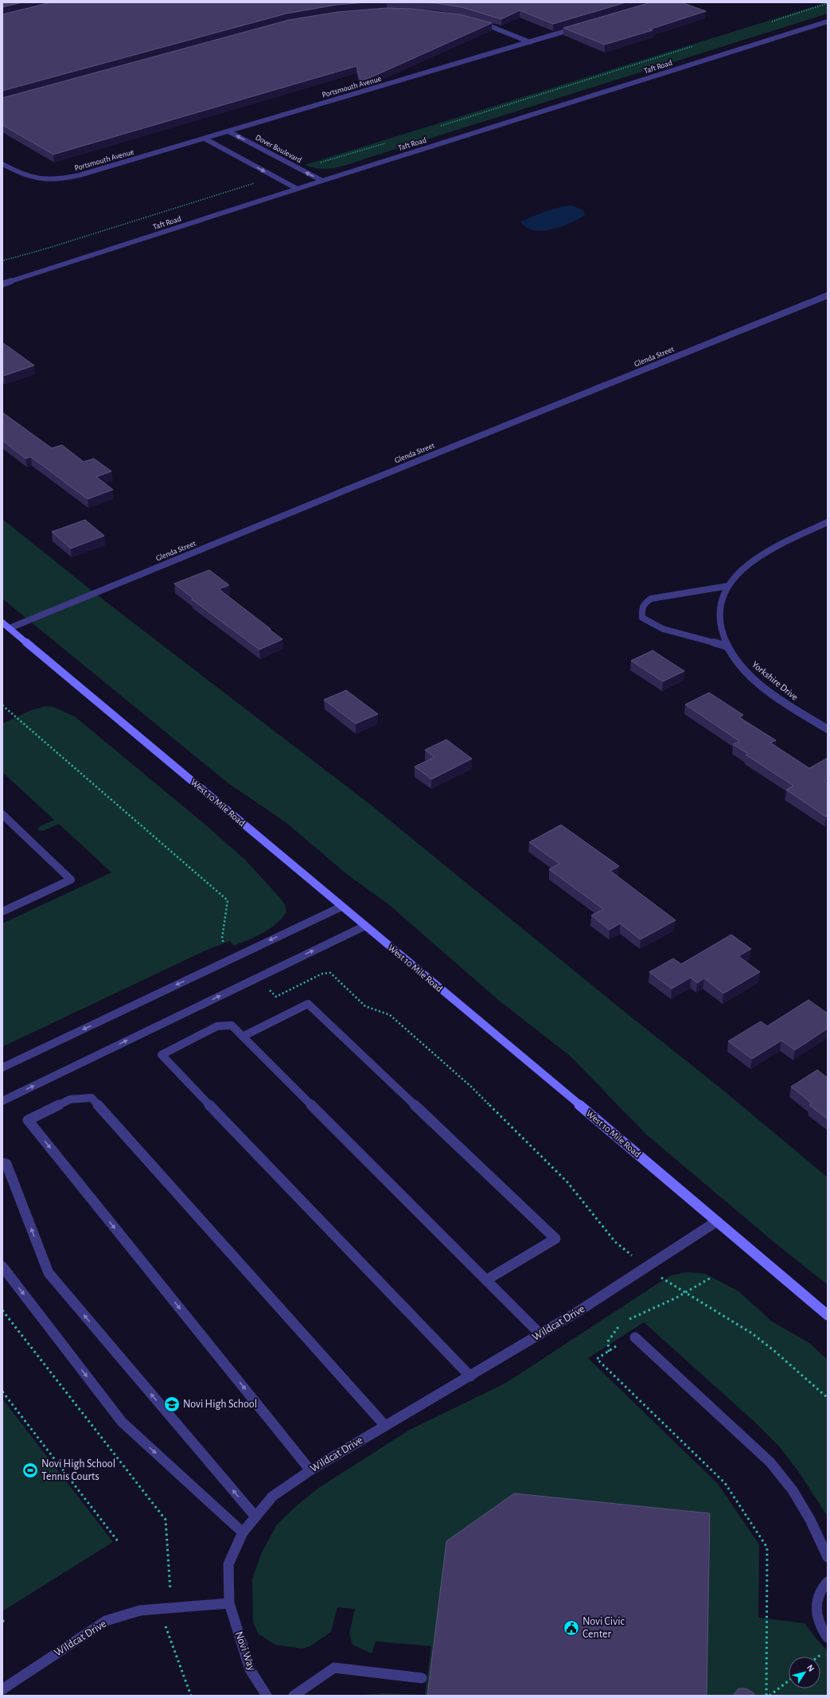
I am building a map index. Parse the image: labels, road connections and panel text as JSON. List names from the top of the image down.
{
  "streets": {
    "main road": ["West 10 Mile Road"],
    "street": [
      "Taft Road",
      "Portsmouth Avenue",
      "Dover Boulevard",
      "Glenda Street",
      "Yorkshire Drive",
      "Wildcat Drive",
      "Novi Way"
    ]
  },
  "crossings": [
    ["Taft Road", "Dover Boulevard"],
    ["Portsmouth Avenue", "Dover Boulevard"],
    ["Glenda Street", "West 10 Mile Road"],
    ["West 10 Mile Road", "Wildcat Drive"],
    ["Wildcat Drive", "Novi Way"]
  ],
  "places": {
    "school or university": ["Novi High School"],
    "sports": ["Novi High School Tennis Courts"],
    "public building": ["Novi Civic Center"]
  },
  "north": "top right"
}
